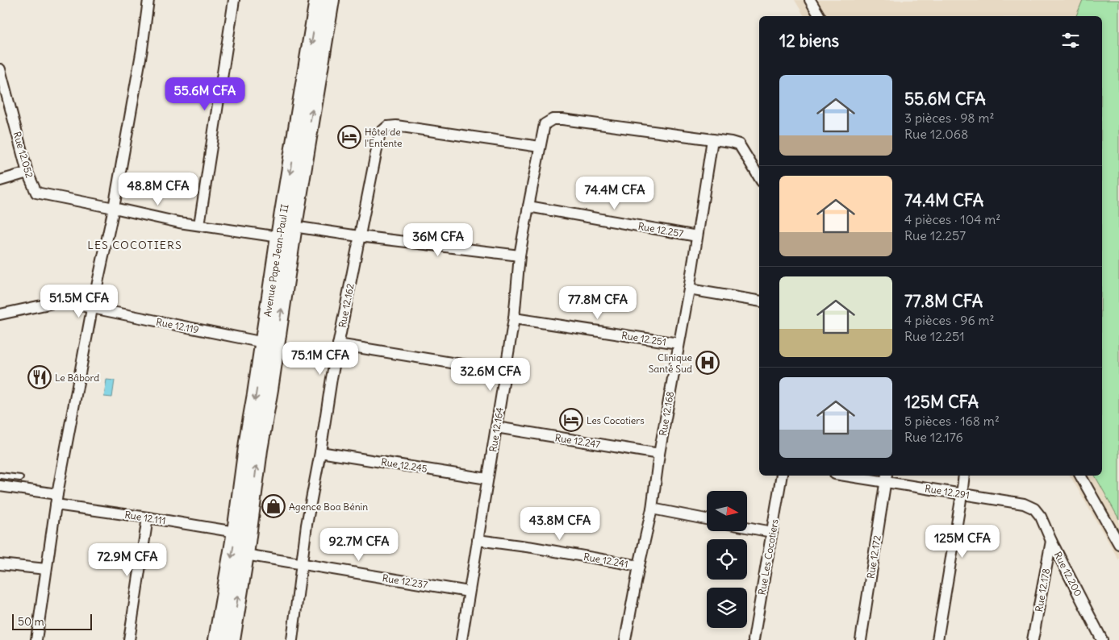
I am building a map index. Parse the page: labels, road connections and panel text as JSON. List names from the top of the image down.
{
  "streets": {
    "main road": ["Avenue Pape Jean-Paul II"],
    "street": [
      "Rue 12.052",
      "Rue 12.257",
      "Rue 12.162",
      "Rue 12.119",
      "Rue 12.251",
      "Rue 12.168",
      "Rue 12.164",
      "Rue 12.247",
      "Rue 12.245",
      "Rue 12.291",
      "Rue 12.111",
      "Rue Les Cocotiers",
      "Rue 12.172",
      "Rue 12.241",
      "Rue 12.200",
      "Rue 12.237",
      "Rue 12.178"
    ]
  },
  "crossings": [
    ["Rue 12.257", "Rue 12.168"],
    ["Rue 12.257", "Rue 12.164"],
    ["Avenue Pape Jean-Paul II", "Rue 12.119"],
    ["Avenue Pape Jean-Paul II", "Rue 12.111"],
    ["Avenue Pape Jean-Paul II", "Rue 12.237"],
    ["Rue 12.162", "Rue 12.164"],
    ["Rue 12.162", "Rue 12.245"],
    ["Rue 12.162", "Rue 12.237"],
    ["Rue 12.251", "Rue 12.168"],
    ["Rue 12.251", "Rue 12.164"],
    ["Rue 12.168", "Rue 12.164"],
    ["Rue 12.168", "Rue 12.247"],
    ["Rue 12.168", "Rue 12.241"],
    ["Rue 12.164", "Rue 12.247"],
    ["Rue 12.164", "Rue 12.245"],
    ["Rue 12.164", "Rue 12.241"],
    ["Rue 12.164", "Rue 12.237"],
    ["Rue 12.291", "Rue 12.172"],
    ["Rue 12.291", "Rue 12.200"],
    ["Rue 12.200", "Rue 12.178"]
  ],
  "districts": ["LES COCOTIERS"],
  "places": {
    "hotel": ["Hôtel de l'Entente", "Les Cocotiers"],
    "hospital": ["Clinique Santé Sud"],
    "restaurant": ["Le Bâbord"],
    "shop": ["Agence Boa Bénin"]
  },
  "scale_bar": "50 m",
  "north": "right",
  "page": {
    "heading": "12 biens",
    "list": [
      {
        "name": "55.6M CFA",
        "note": "3 pièces · 98 m² · Rue 12.068"
      },
      {
        "name": "74.4M CFA",
        "note": "4 pièces · 104 m² · Rue 12.257"
      },
      {
        "name": "77.8M CFA",
        "note": "4 pièces · 96 m² · Rue 12.251"
      },
      {
        "name": "125M CFA",
        "note": "5 pièces · 168 m² · Rue 12.176"
      }
    ],
    "price": [
      "55.6M CFA",
      "48.8M CFA",
      "74.4M CFA",
      "36M CFA",
      "51.5M CFA",
      "77.8M CFA",
      "75.1M CFA",
      "32.6M CFA",
      "43.8M CFA",
      "125M CFA",
      "92.7M CFA",
      "72.9M CFA"
    ],
    "scale": "50 m"
  }
}
